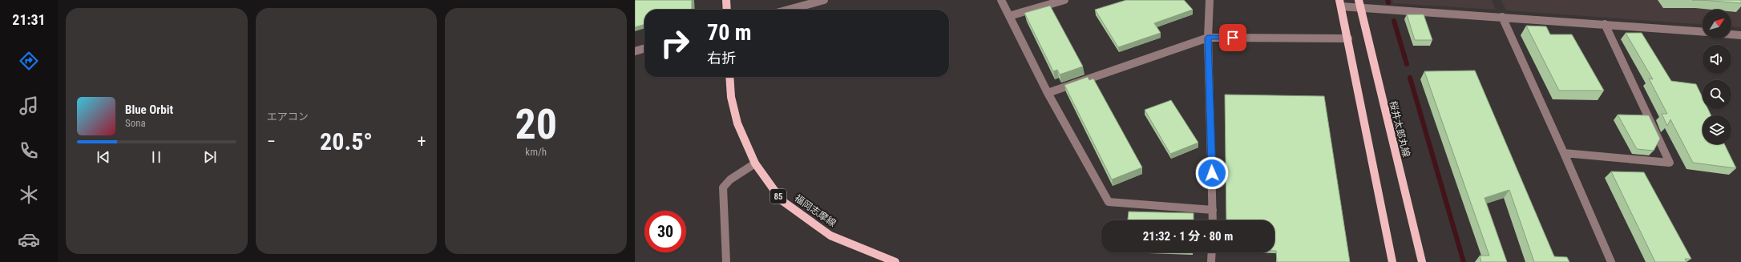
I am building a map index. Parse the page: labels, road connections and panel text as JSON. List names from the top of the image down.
{
  "streets": {
    "main road": ["桜井太郎丸線", "85", "福岡志摩線"]
  },
  "north": "top right",
  "page": {
    "tabs": "21:31",
    "tile": [
      "エアコン",
      ["20", "km/h"]
    ],
    "turn": ["70 m", "右折"],
    "song": ["Blue Orbit", "Sona"],
    "heat": ["−", "20.5°", "+"],
    "limit": "30",
    "trip": "21:32 · 1 分 · 80 m"
  }
}
